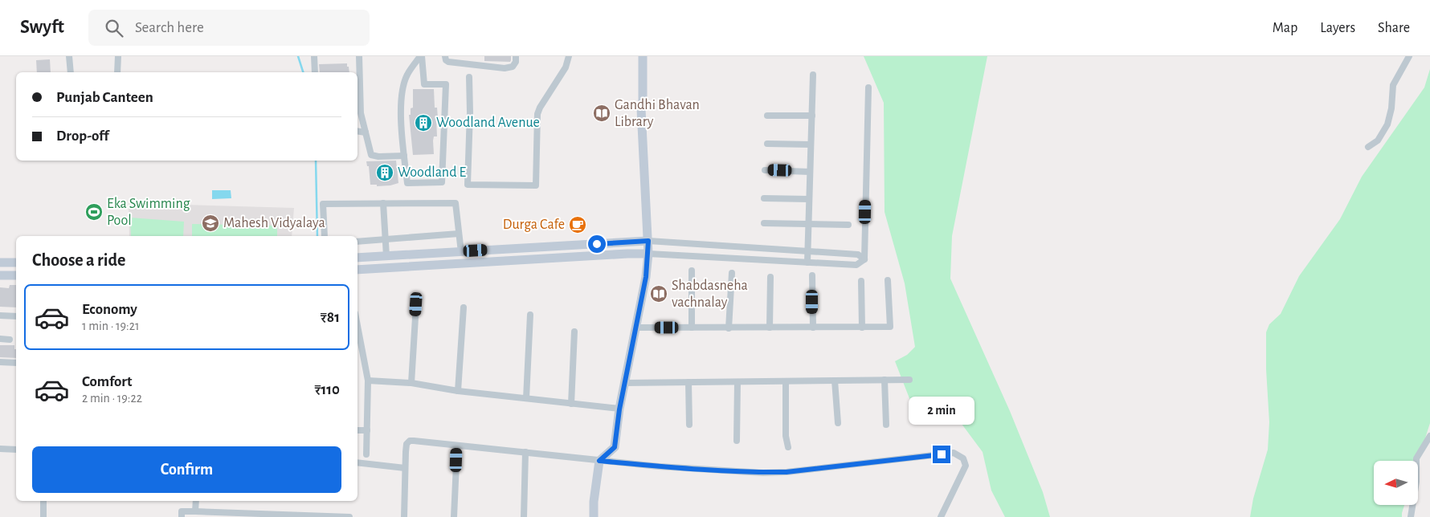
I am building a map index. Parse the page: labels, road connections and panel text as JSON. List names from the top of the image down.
{
  "places": {
    "library": ["Gandhi Bhavan Library", "Shabdasneha vachnalay"],
    "building": ["Woodland Avenue", "Woodland E"],
    "sports": ["Eka Swimming Pool"],
    "school or university": ["Mahesh Vidyalaya"],
    "cafe": ["Durga Cafe"]
  },
  "north": "left",
  "page": {
    "header": "Swyft",
    "search": "Search here",
    "nav": ["Map", "Layers", "Share"],
    "banner": ["Punjab Canteen", "Drop-off"],
    "heading": "Choose a ride",
    "list": [
      {
        "name": "Economy",
        "note": "1 min · 19:21",
        "value": "₹81"
      },
      {
        "name": "Comfort",
        "note": "2 min · 19:22",
        "value": "₹110"
      }
    ],
    "bubble": "2 min",
    "buttons": "Confirm"
  }
}
